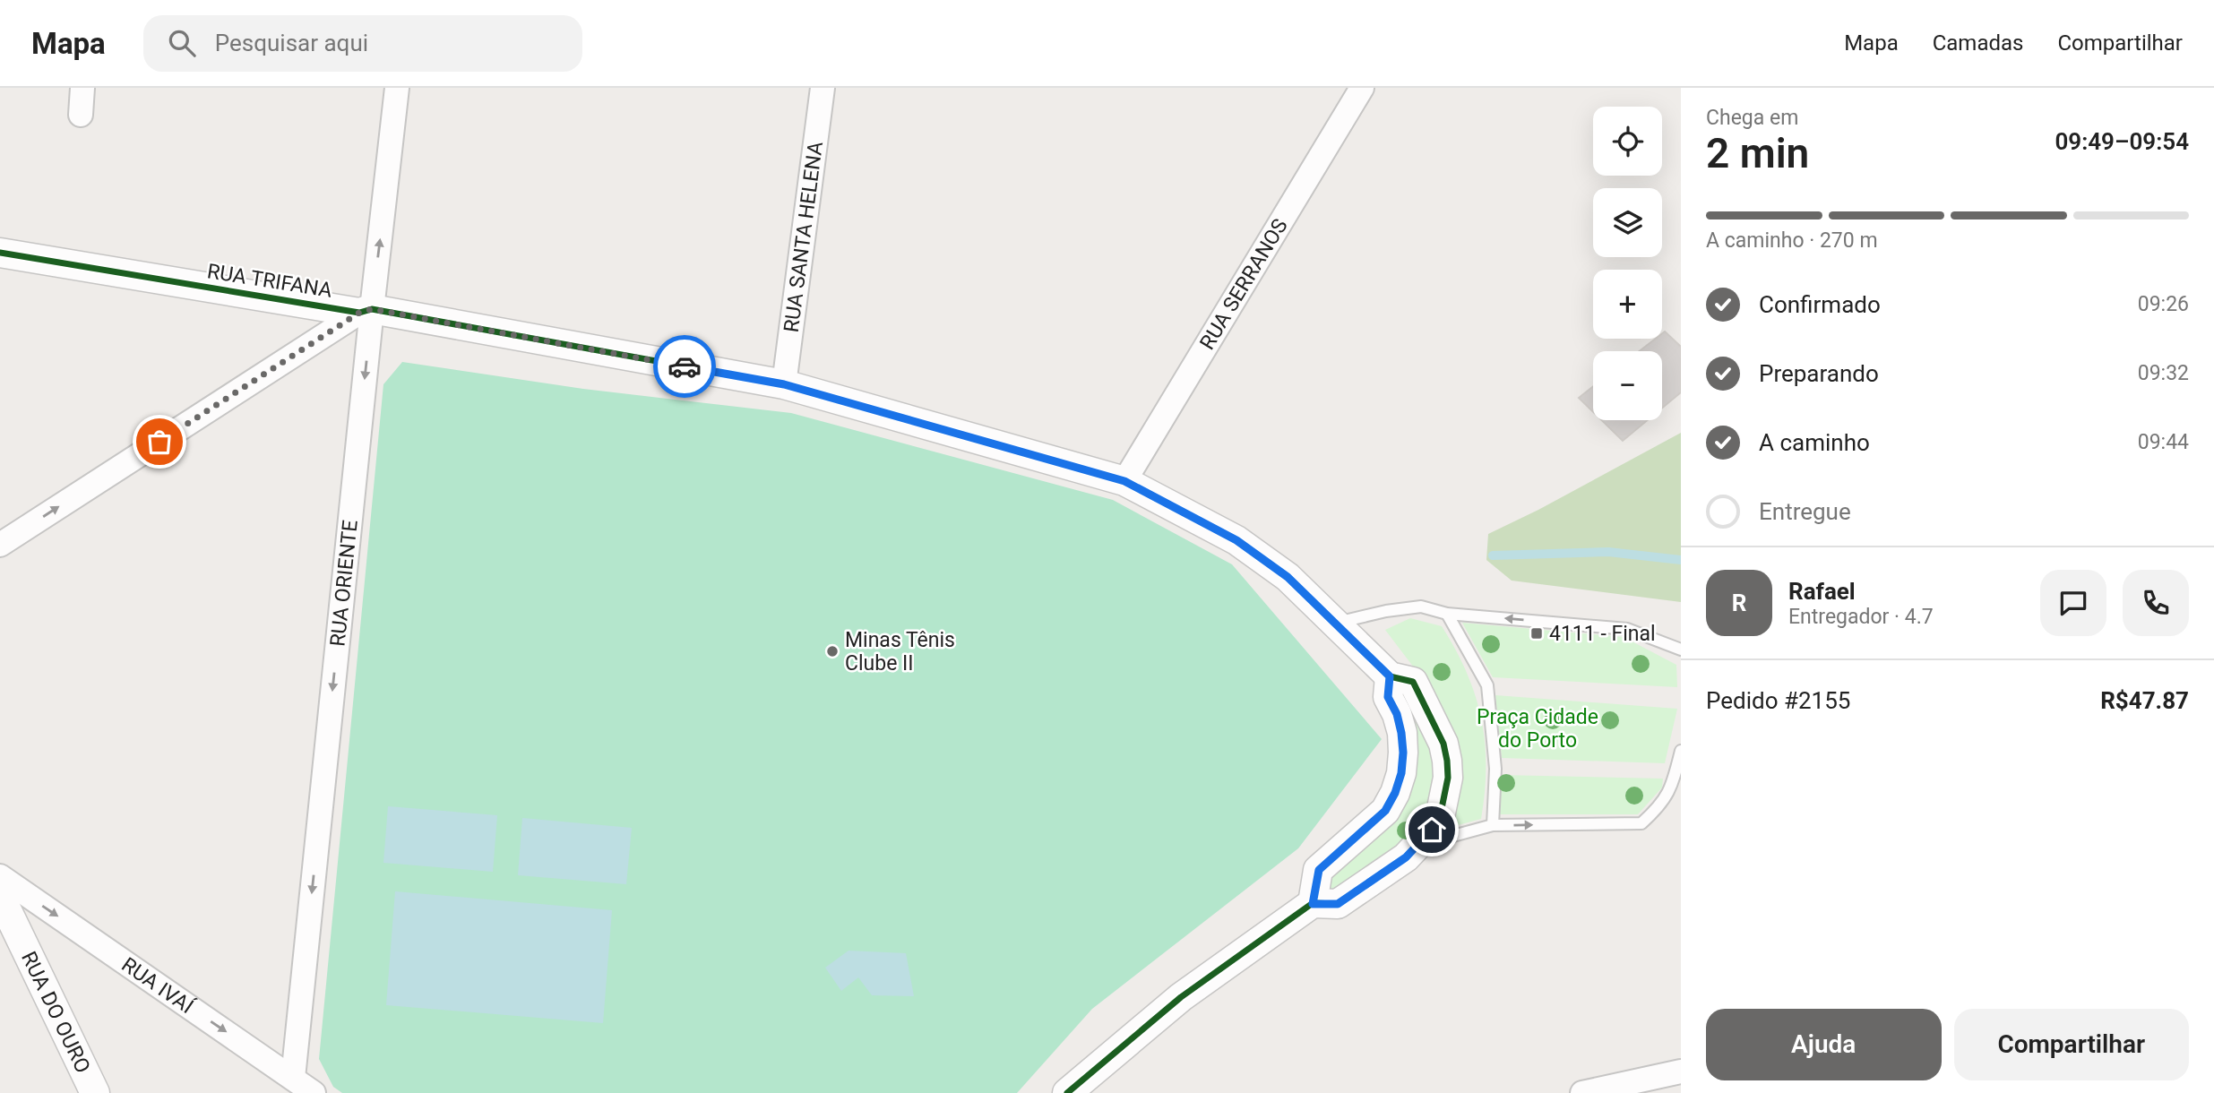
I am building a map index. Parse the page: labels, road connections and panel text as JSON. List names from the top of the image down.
{
  "streets": {
    "street": [
      "RUA SANTA HELENA",
      "RUA TRIFANA",
      "RUA SERRANOS",
      "RUA ORIENTE",
      "RUA IVAÍ",
      "RUA DO OURO"
    ]
  },
  "crossings": [
    ["RUA SANTA HELENA", "RUA TRIFANA"],
    ["RUA TRIFANA", "RUA SERRANOS"],
    ["RUA TRIFANA", "RUA ORIENTE"],
    ["RUA ORIENTE", "RUA IVAÍ"]
  ],
  "one_way": ["RUA IVAÍ"],
  "parks": ["Praça Cidade do Porto"],
  "places": {
    "transit": ["4111 - Final"],
    "other": ["Minas Tênis Clube II"]
  },
  "page": {
    "header": "Mapa",
    "search": "Pesquisar aqui",
    "nav": ["Mapa", "Camadas", "Compartilhar"],
    "heading": ["2 min", "Chega em", "09:49–09:54"],
    "panel": [
      "Rafael",
      "Entregador · 4.7",
      "Pedido #2155",
      "R$47.87"
    ],
    "map_buttons": ["+", "−"],
    "bar": "A caminho · 270 m",
    "list": [
      ["Confirmado", "09:26"],
      ["Preparando", "09:32"],
      ["A caminho", "09:44"],
      "Entregue"
    ],
    "round": "R",
    "buttons": ["Ajuda", "Compartilhar"]
  }
}
